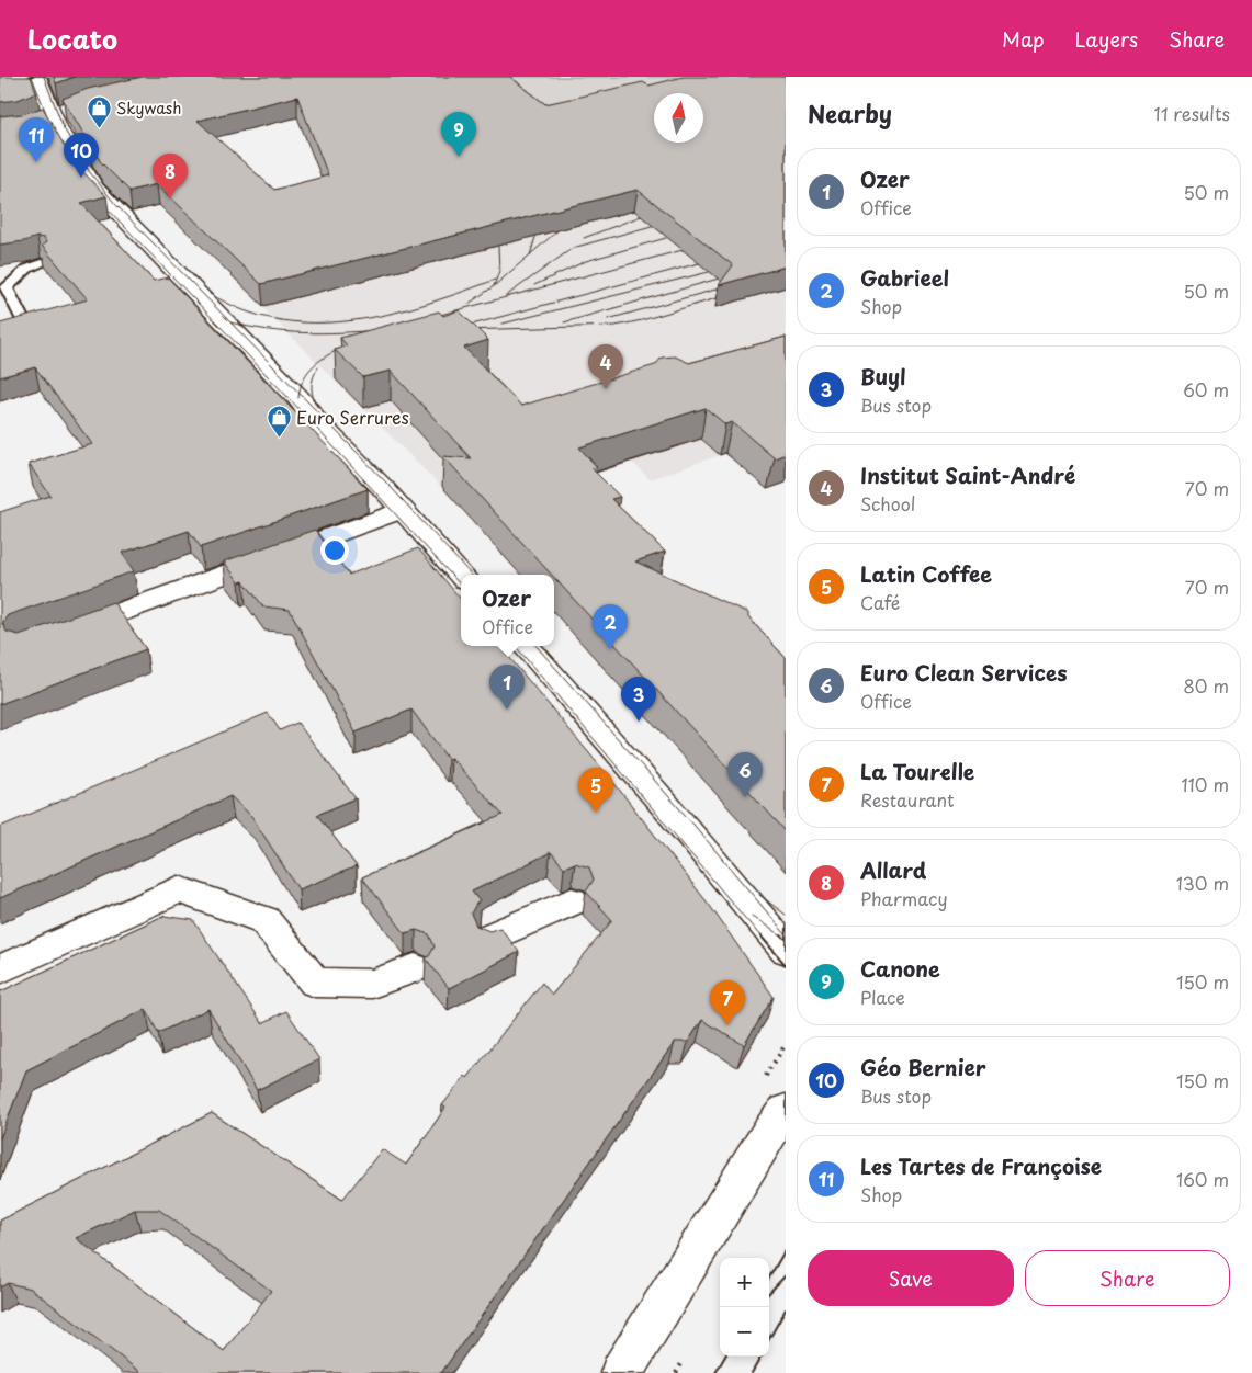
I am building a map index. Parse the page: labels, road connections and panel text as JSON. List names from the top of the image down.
{
  "places": {
    "shop": ["Skywash", "Euro Serrures"]
  },
  "north": "top",
  "page": {
    "header": "Locato",
    "nav": ["Map", "Layers", "Share"],
    "heading": ["Nearby", "11 results"],
    "pins": [
      "9",
      "11",
      "10",
      "8",
      "4",
      "2",
      "1",
      "3",
      "6",
      "5",
      "7"
    ],
    "list": [
      {
        "mark": "1",
        "name": "Ozer",
        "note": "Office",
        "value": "50 m"
      },
      {
        "mark": "2",
        "name": "Gabrieel",
        "note": "Shop",
        "value": "50 m"
      },
      {
        "mark": "3",
        "name": "Buyl",
        "note": "Bus stop",
        "value": "60 m"
      },
      {
        "mark": "4",
        "name": "Institut Saint-André",
        "note": "School",
        "value": "70 m"
      },
      {
        "mark": "5",
        "name": "Latin Coffee",
        "note": "Café",
        "value": "70 m"
      },
      {
        "mark": "6",
        "name": "Euro Clean Services",
        "note": "Office",
        "value": "80 m"
      },
      {
        "mark": "7",
        "name": "La Tourelle",
        "note": "Restaurant",
        "value": "110 m"
      },
      {
        "mark": "8",
        "name": "Allard",
        "note": "Pharmacy",
        "value": "130 m"
      },
      {
        "mark": "9",
        "name": "Canone",
        "note": "Place",
        "value": "150 m"
      },
      {
        "mark": "10",
        "name": "Géo Bernier",
        "note": "Bus stop",
        "value": "150 m"
      },
      {
        "mark": "11",
        "name": "Les Tartes de Françoise",
        "note": "Shop",
        "value": "160 m"
      }
    ],
    "popup": ["Ozer", "Office"],
    "buttons": ["Save", "Share"],
    "map_buttons": ["+", "−"]
  }
}
